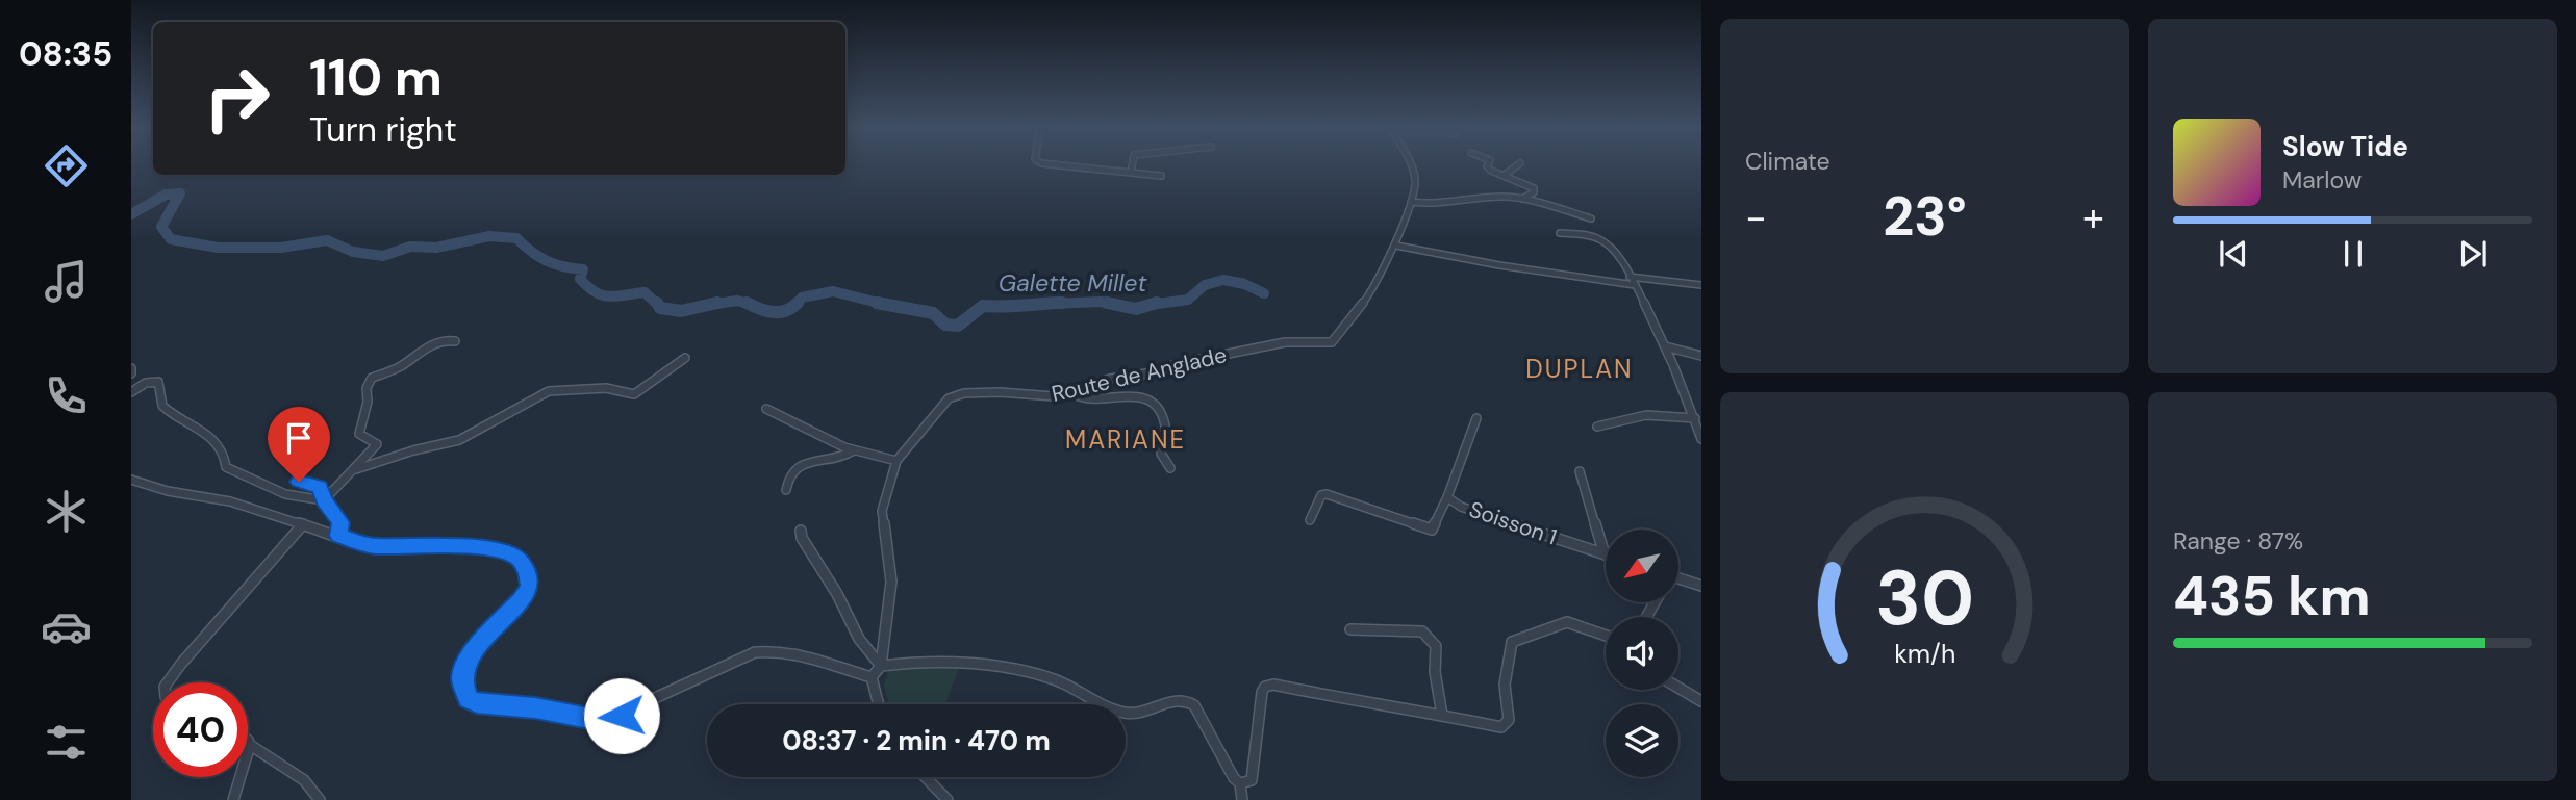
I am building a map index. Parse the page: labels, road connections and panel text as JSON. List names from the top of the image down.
{
  "streets": {
    "street": ["Route de Anglade", "Soisson 1"]
  },
  "districts": ["DUPLAN", "MARIANE"],
  "water": ["Galette Millet"],
  "north": "bottom left",
  "page": {
    "tabs": "08:35",
    "tile": [
      "Climate",
      ["Range · 87%", "435 km"]
    ],
    "turn": ["110 m", "Turn right"],
    "song": ["Slow Tide", "Marlow"],
    "heat": ["−", "23°", "+"],
    "limit": "40",
    "trip": "08:37 · 2 min · 470 m",
    "gauge": ["30", "km/h"]
  }
}
